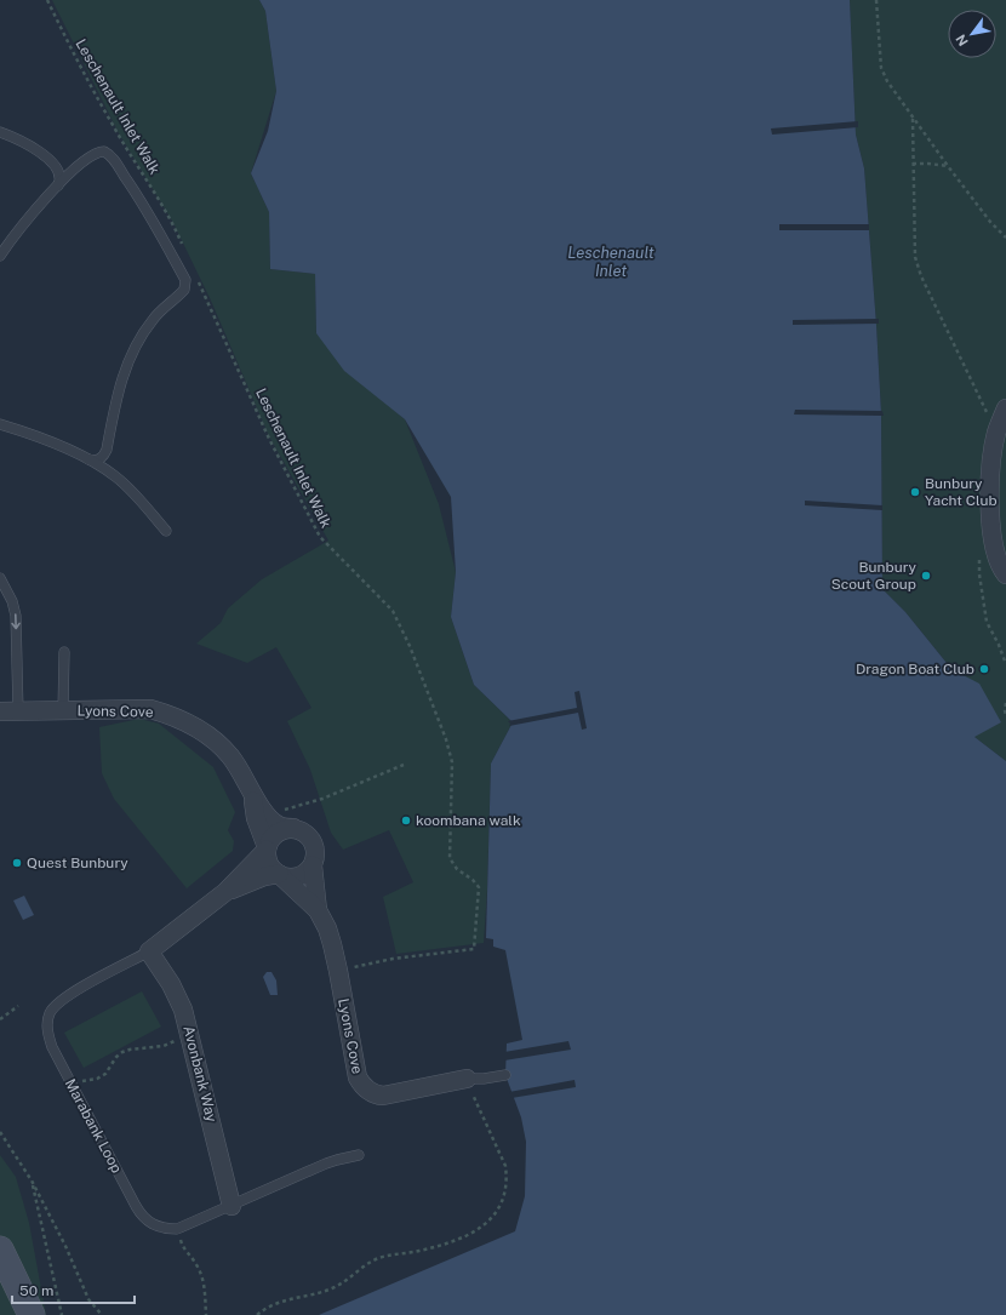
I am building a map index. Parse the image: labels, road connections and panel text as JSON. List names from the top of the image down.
{
  "streets": {
    "street": ["Lyons Cove", "Avonbank Way", "Marabank Loop"],
    "path": ["Leschenault Inlet Walk"]
  },
  "crossings": [
    ["Leschenault Inlet Walk", "Lyons Cove"],
    ["Lyons Cove", "Marabank Loop"],
    ["Avonbank Way", "Marabank Loop"]
  ],
  "water": ["Leschenault Inlet"],
  "places": [
    "Bunbury Yacht Club",
    "Bunbury Scout Group",
    "Dragon Boat Club",
    "koombana walk",
    "Quest Bunbury"
  ],
  "scale_bar": "50 m",
  "north": "bottom left"
}
